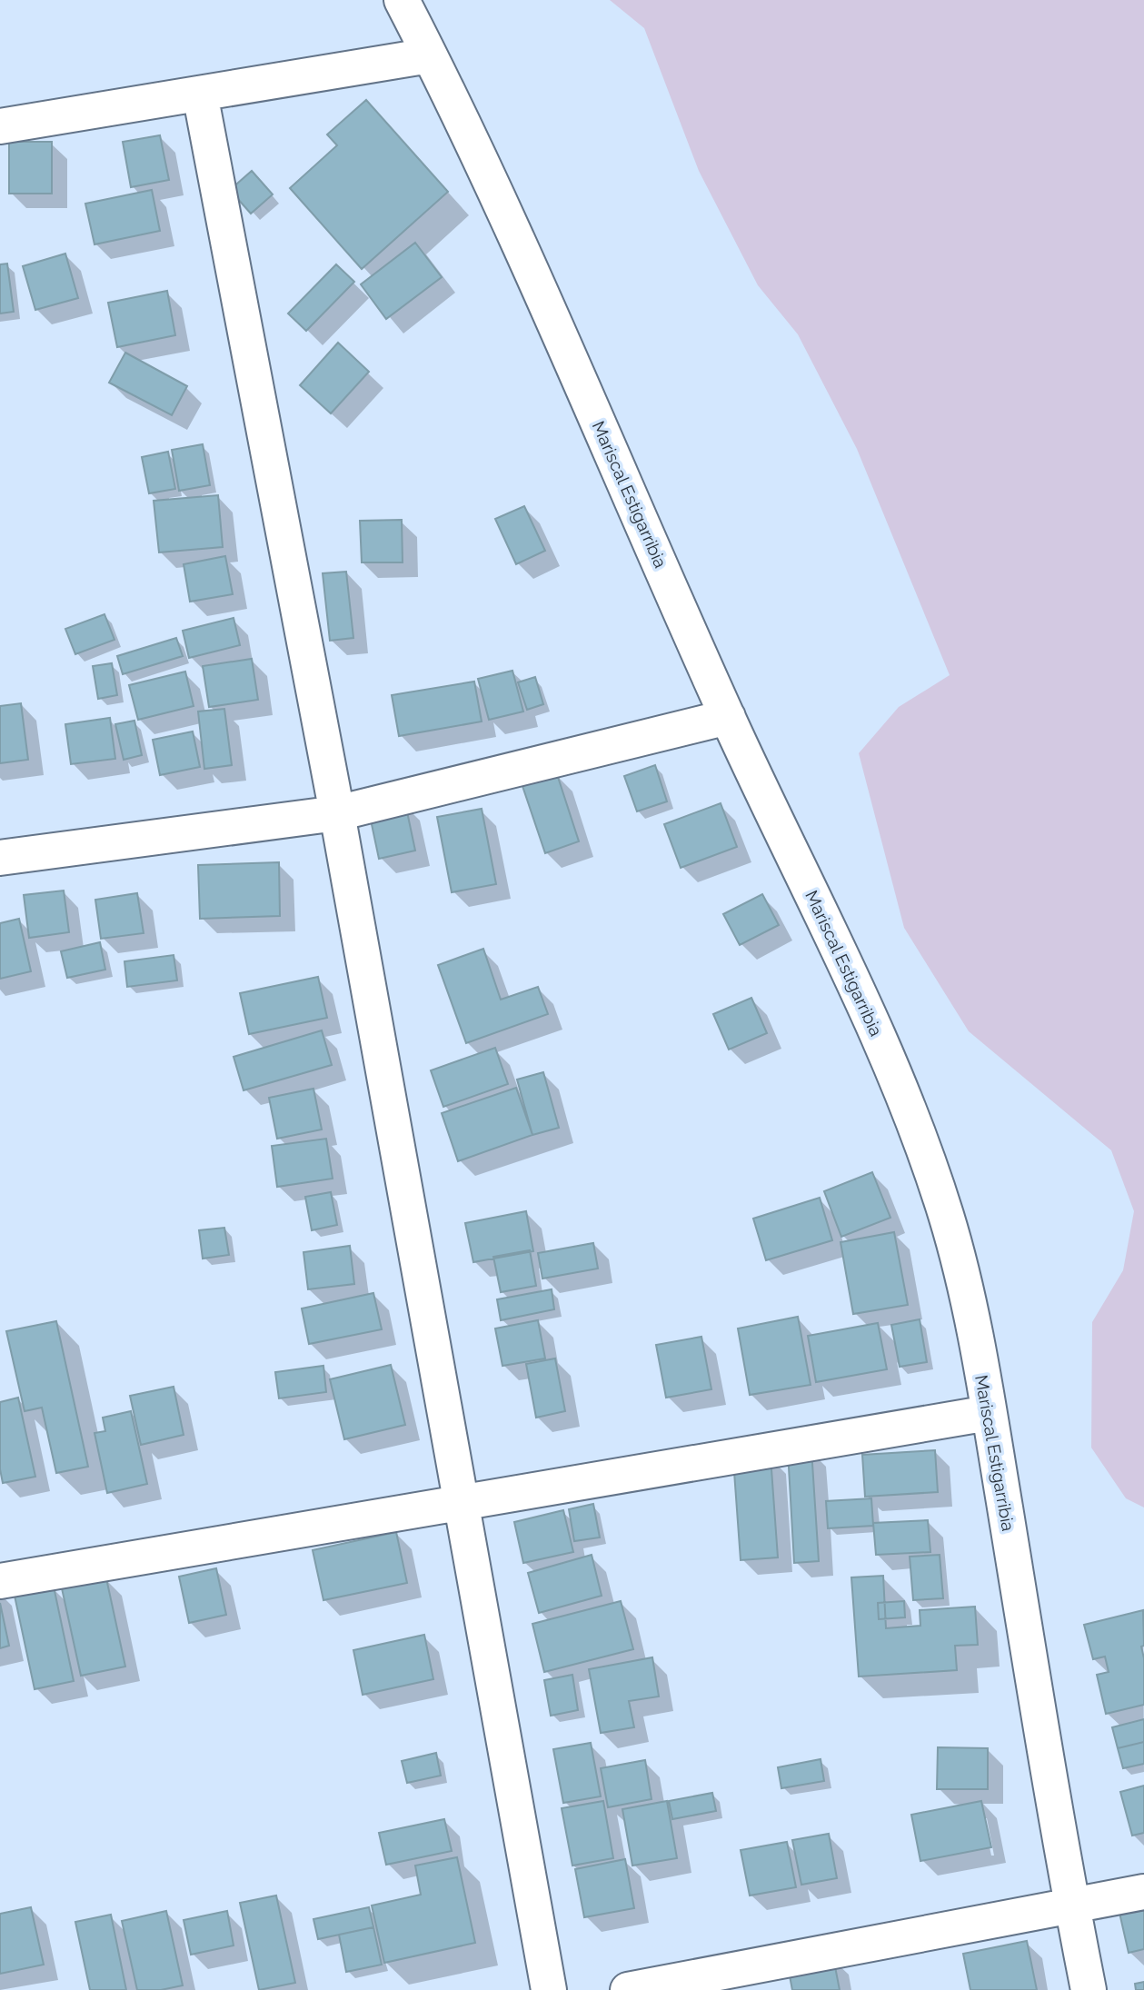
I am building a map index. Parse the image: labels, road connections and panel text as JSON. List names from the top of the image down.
{
  "streets": {
    "street": ["Mariscal Estigarribia"]
  }
}
